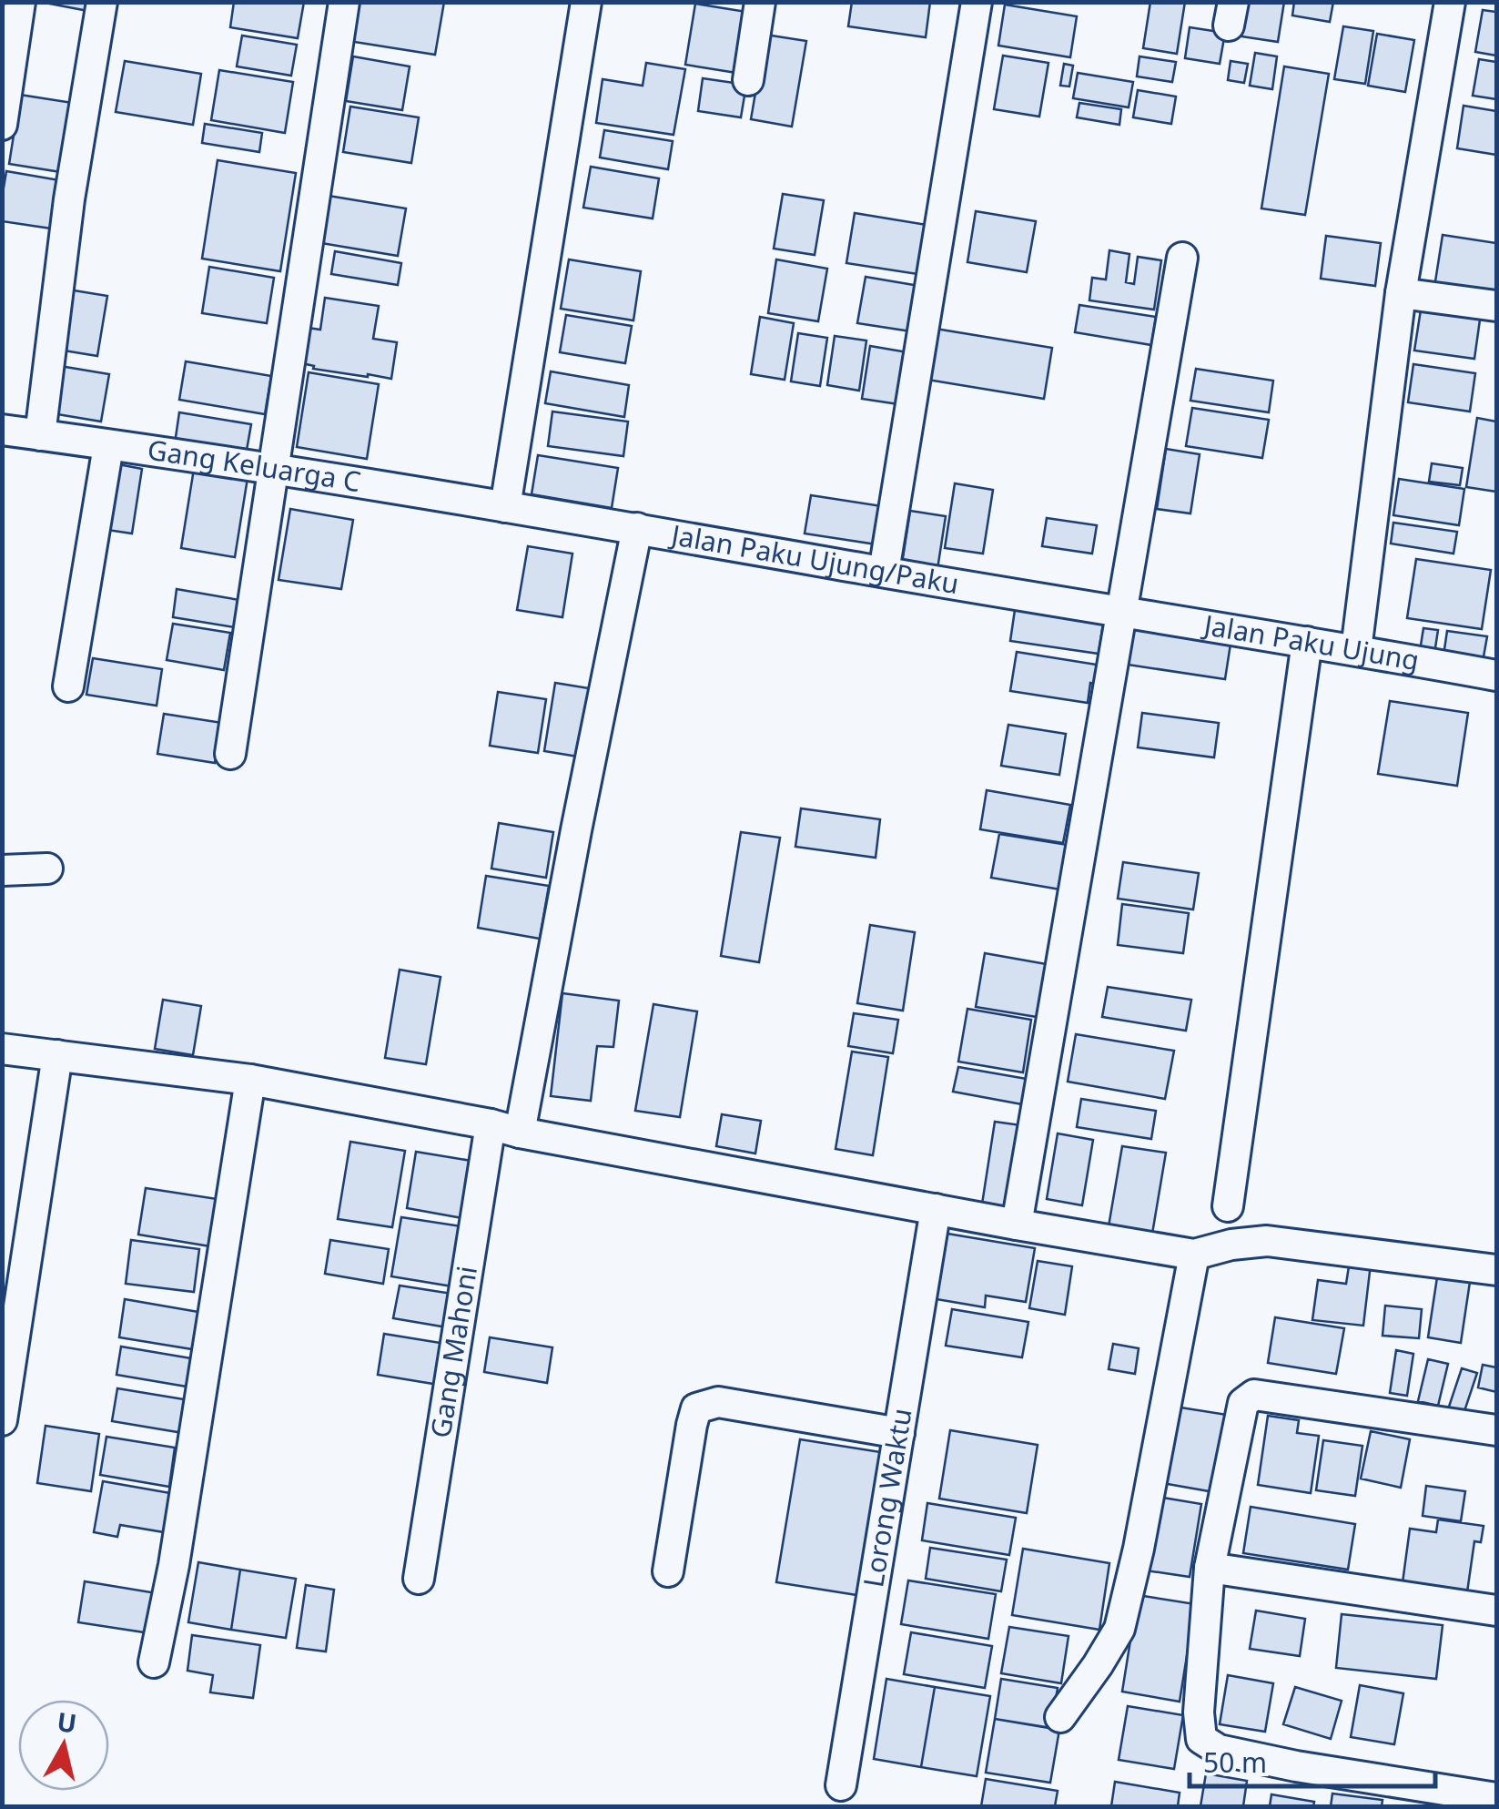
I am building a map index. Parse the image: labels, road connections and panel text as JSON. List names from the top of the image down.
{
  "streets": {
    "street": [
      "Gang Keluarga C",
      "Jalan Paku Ujung/Paku",
      "Jalan Paku Ujung",
      "Gang Mahoni",
      "Lorong Waktu"
    ]
  },
  "crossings": [
    ["Gang Keluarga C", "Jalan Paku Ujung/Paku"],
    ["Jalan Paku Ujung/Paku", "Jalan Paku Ujung"],
    ["Jalan Paku Ujung/Paku", "Gang Mahoni"]
  ],
  "scale_bar": "50 m",
  "north": "top"
}
